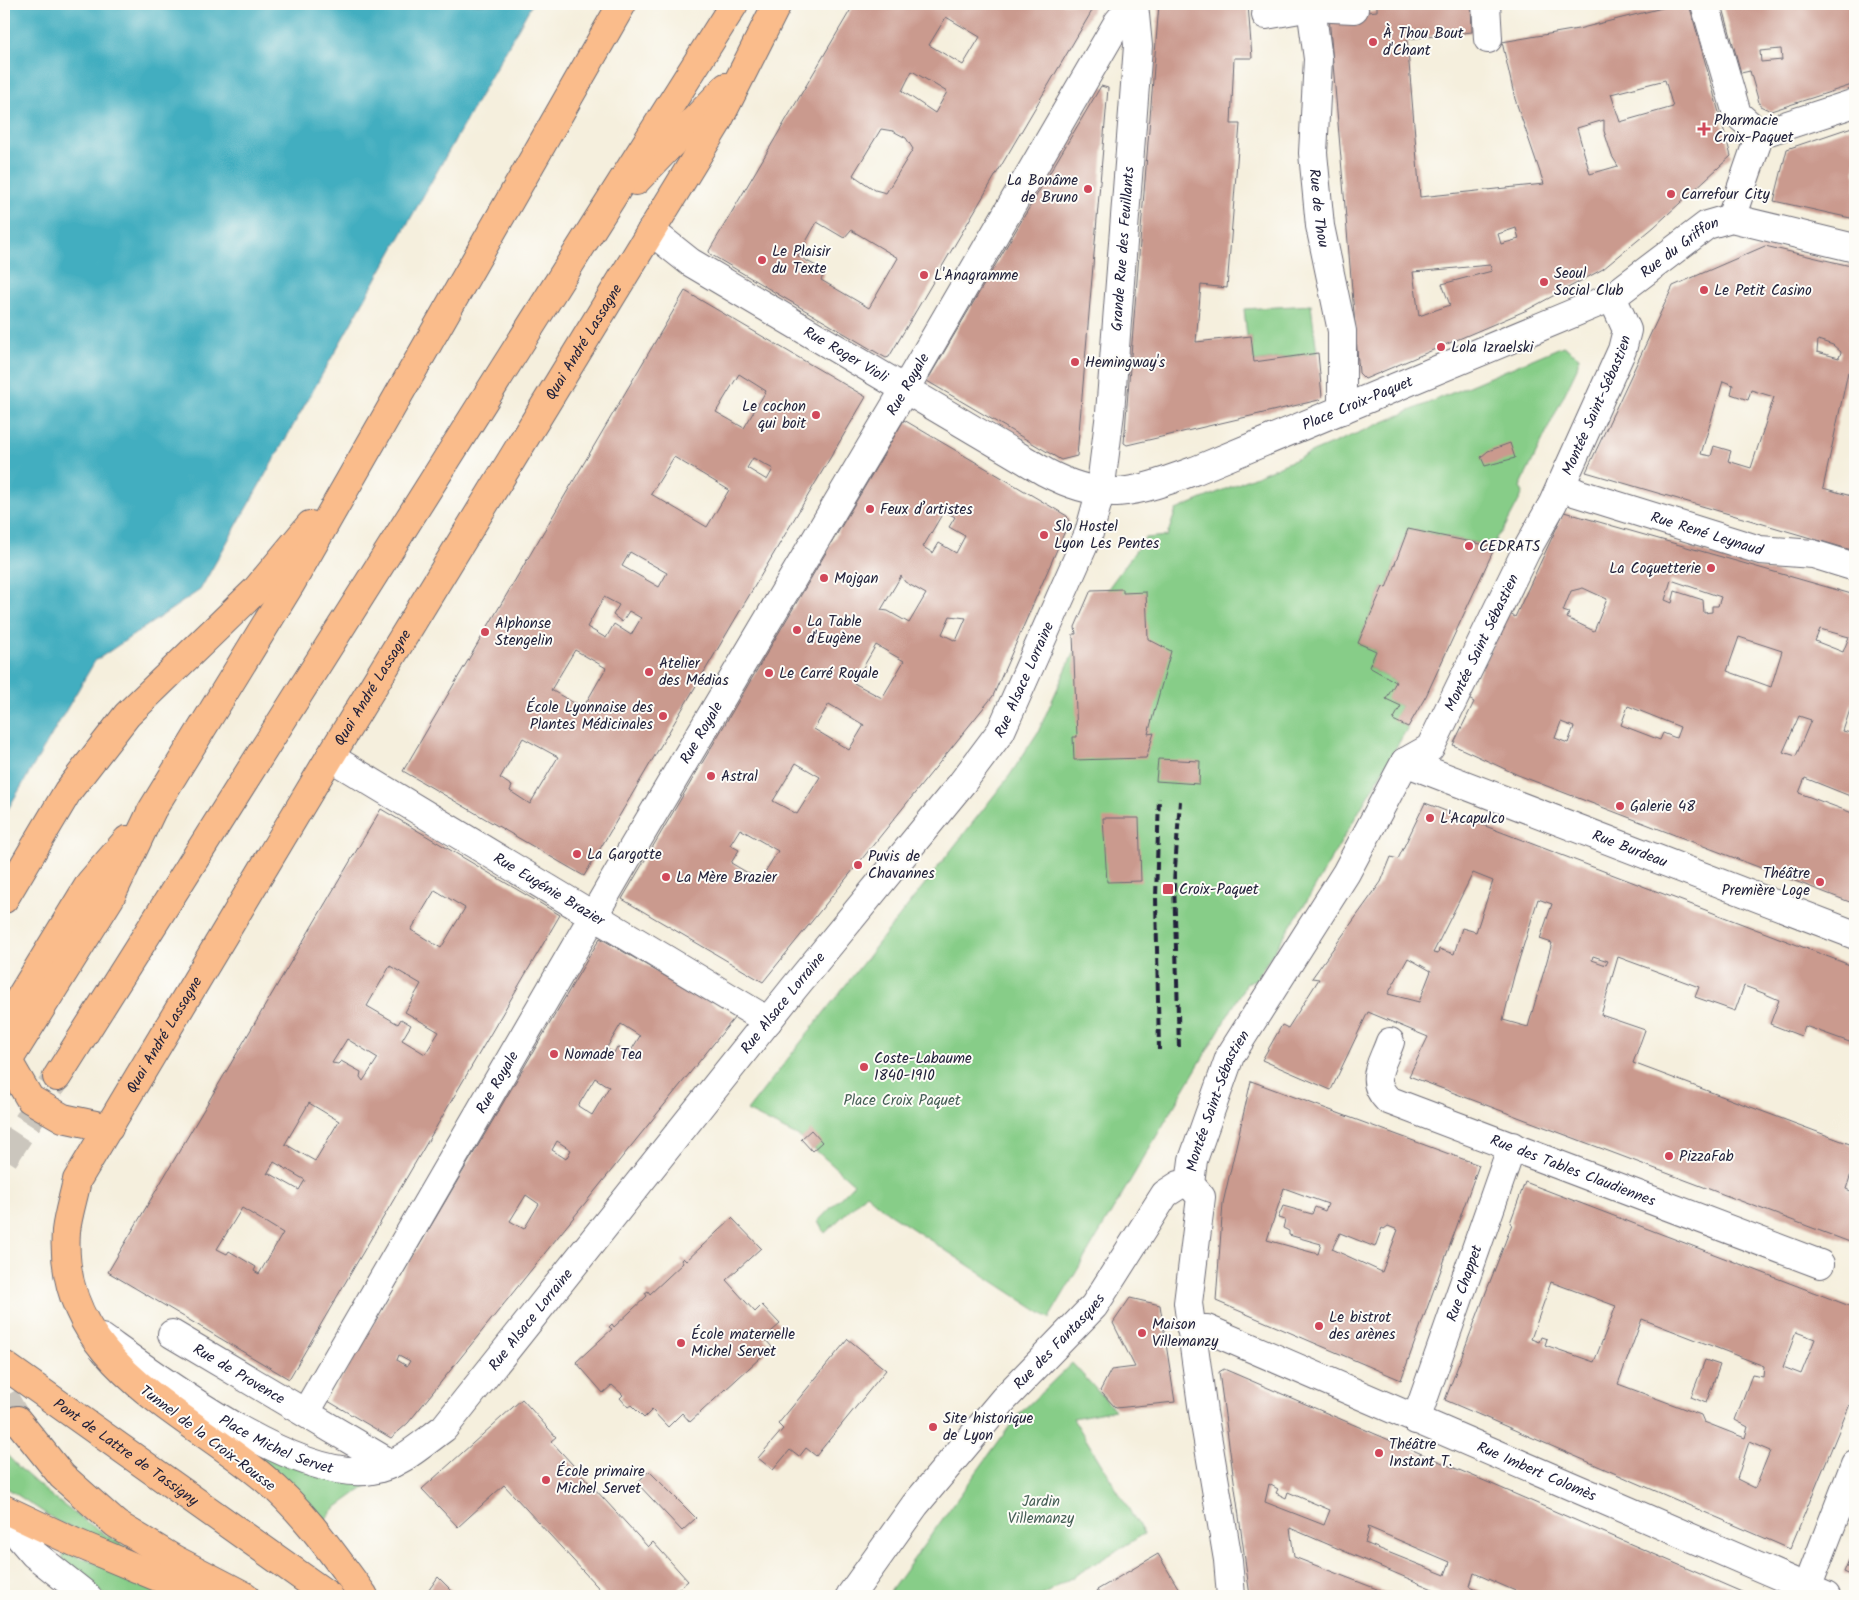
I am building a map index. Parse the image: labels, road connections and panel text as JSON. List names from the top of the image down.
{
  "streets": {
    "main road": ["Quai André Lassagne", "Tunnel de la Croix-Rousse", "Pont de Lattre de Tassigny"],
    "street": [
      "Rue de Thou",
      "Grande Rue des Feuillants",
      "Rue du Griffon",
      "Rue Roger Violi",
      "Rue Royale",
      "Place Croix-Paquet",
      "Montée Saint-Sébastien",
      "Rue René Leynaud",
      "Montée Saint Sébastien",
      "Rue Alsace Lorraine",
      "Rue Burdeau",
      "Rue Eugénie Brazier",
      "Rue des Tables Claudiennes",
      "Rue Chappet",
      "Rue des Fantasques",
      "Rue de Provence",
      "Place Michel Servet",
      "Rue Imbert Colomès"
    ]
  },
  "crossings": [
    ["Rue de Thou", "Place Croix-Paquet"],
    ["Grande Rue des Feuillants", "Rue Roger Violi"],
    ["Grande Rue des Feuillants", "Rue Royale"],
    ["Grande Rue des Feuillants", "Place Croix-Paquet"],
    ["Grande Rue des Feuillants", "Rue Alsace Lorraine"],
    ["Rue du Griffon", "Place Croix-Paquet"],
    ["Rue du Griffon", "Montée Saint-Sébastien"],
    ["Quai André Lassagne", "Rue Roger Violi"],
    ["Quai André Lassagne", "Rue Eugénie Brazier"],
    ["Quai André Lassagne", "Tunnel de la Croix-Rousse"],
    ["Quai André Lassagne", "Place Michel Servet"],
    ["Rue Roger Violi", "Rue Royale"],
    ["Rue Roger Violi", "Place Croix-Paquet"],
    ["Rue Roger Violi", "Rue Alsace Lorraine"],
    ["Rue Royale", "Rue Eugénie Brazier"],
    ["Rue Royale", "Rue de Provence"],
    ["Rue Royale", "Place Michel Servet"],
    ["Place Croix-Paquet", "Montée Saint-Sébastien"],
    ["Place Croix-Paquet", "Rue Alsace Lorraine"],
    ["Montée Saint-Sébastien", "Rue René Leynaud"],
    ["Montée Saint-Sébastien", "Montée Saint Sébastien"],
    ["Montée Saint-Sébastien", "Rue Burdeau"],
    ["Montée Saint-Sébastien", "Rue des Fantasques"],
    ["Montée Saint-Sébastien", "Rue Imbert Colomès"],
    ["Rue René Leynaud", "Montée Saint Sébastien"],
    ["Montée Saint Sébastien", "Rue Burdeau"],
    ["Rue Alsace Lorraine", "Rue Eugénie Brazier"],
    ["Rue Alsace Lorraine", "Place Michel Servet"],
    ["Rue des Tables Claudiennes", "Rue Chappet"],
    ["Rue Chappet", "Rue Imbert Colomès"],
    ["Rue de Provence", "Place Michel Servet"],
    ["Tunnel de la Croix-Rousse", "Place Michel Servet"]
  ],
  "parks": ["Place Croix Paquet", "Jardin Villemanzy"],
  "places": {
    "other": [
      "À Thou Bout d'Chant",
      "La Bonâme de Bruno",
      "Carrefour City",
      "Le Plaisir du Texte",
      "L'Anagramme",
      "Seoul Social Club",
      "Le Petit Casino",
      "Lola Izraelski",
      "Hemingway's",
      "Le cochon qui boit",
      "Feux d’artistes",
      "Slo Hostel Lyon Les Pentes",
      "CEDRATS",
      "La Coquetterie",
      "Mojgan",
      "La Table d'Eugène",
      "Alphonse Stengelin",
      "Atelier des Médias",
      "Le Carré Royale",
      "École Lyonnaise des Plantes Médicinales",
      "Astral",
      "Galerie 48",
      "L'Acapulco",
      "La Gargotte",
      "Puvis de Chavannes",
      "La Mère Brazier",
      "Théâtre Première Loge",
      "Nomade Tea",
      "Coste-Labaume 1840-1910",
      "PizzaFab",
      "Le bistrot des arènes",
      "Maison Villemanzy",
      "École maternelle Michel Servet",
      "Site historique de Lyon",
      "Théâtre Instant T.",
      "École primaire Michel Servet"
    ],
    "health": ["Pharmacie Croix-Paquet"],
    "transit": ["Croix-Paquet"]
  }
}
